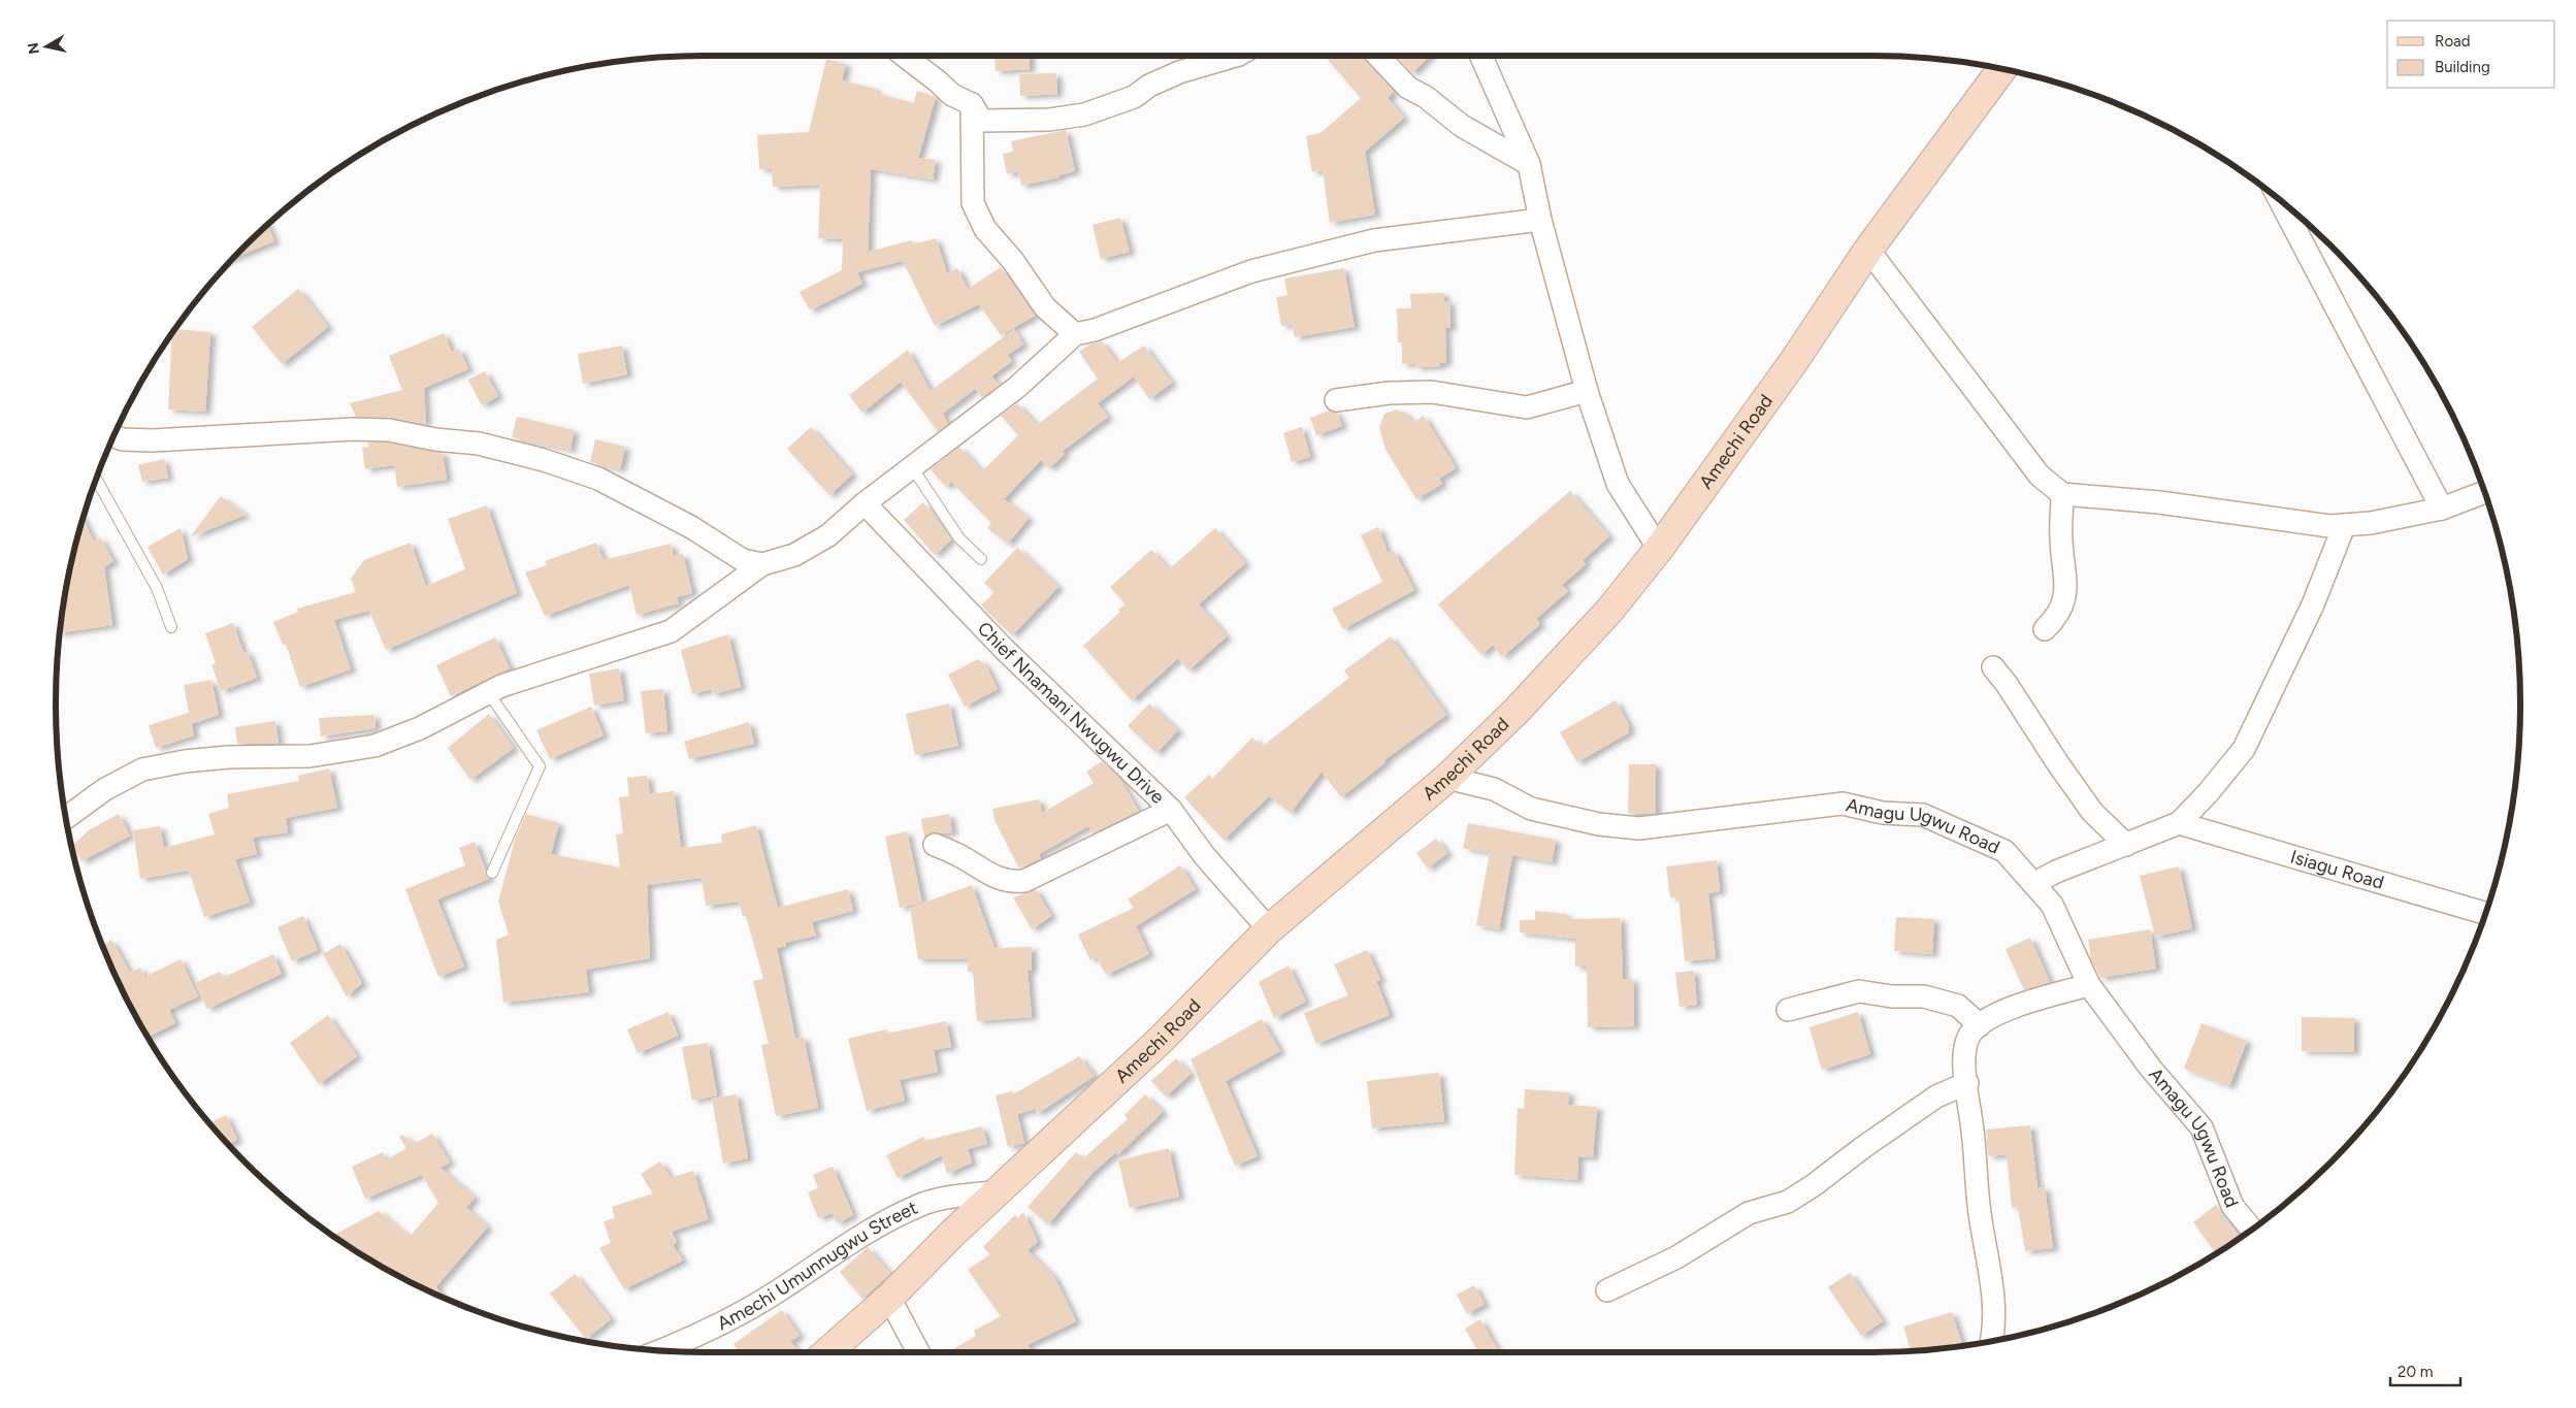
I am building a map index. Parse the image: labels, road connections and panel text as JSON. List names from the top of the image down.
{
  "streets": {
    "main road": ["Amechi Road"],
    "street": [
      "Chief Nnamani Nwugwu Drive",
      "Amagu Ugwu Road",
      "Isiagu Road",
      "Amechi Umunnugwu Street"
    ]
  },
  "crossings": [
    ["Amechi Road", "Chief Nnamani Nwugwu Drive"],
    ["Amechi Road", "Amagu Ugwu Road"],
    ["Amechi Road", "Amechi Umunnugwu Street"]
  ],
  "legend": ["Road", "Building"],
  "scale_bar": "20 m",
  "north": "left"
}
